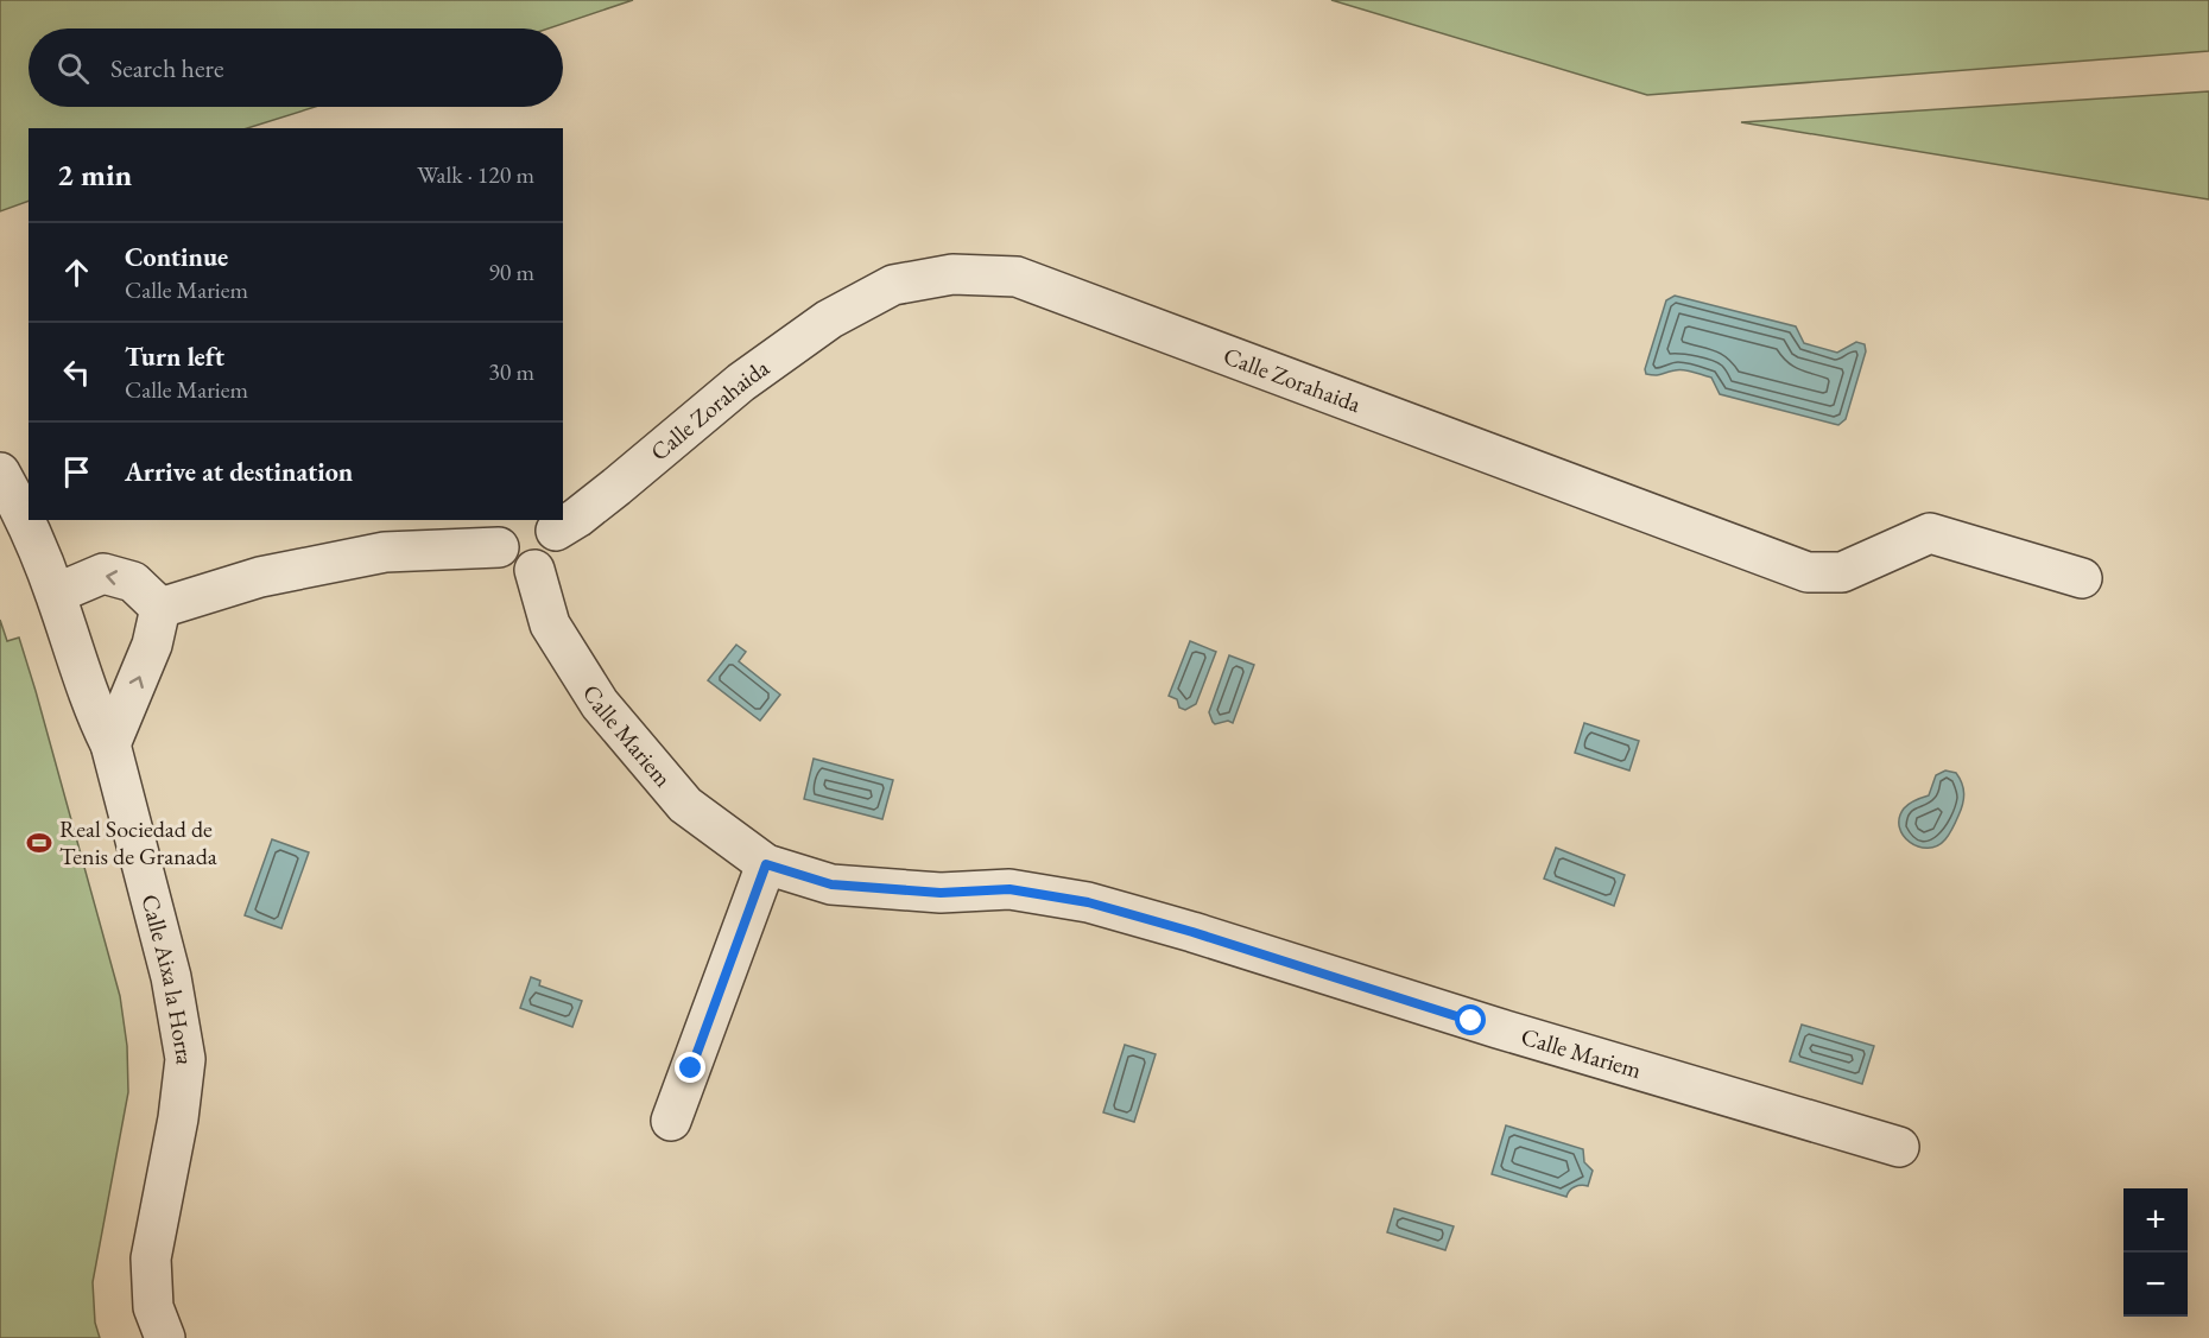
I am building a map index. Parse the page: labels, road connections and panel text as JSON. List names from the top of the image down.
{
  "streets": {
    "street": ["Calle Zorahaida", "Calle Mariem", "Calle Aixa la Horra"]
  },
  "places": {
    "sports": ["Real Sociedad de Tenis de Granada"]
  },
  "page": {
    "search": "Search here",
    "heading": ["2 min", "Walk · 120 m"],
    "list": [
      ["Continue", "Calle Mariem", "90 m"],
      ["Turn left", "Calle Mariem", "30 m"],
      "Arrive at destination"
    ],
    "map_buttons": ["+", "−"]
  }
}
